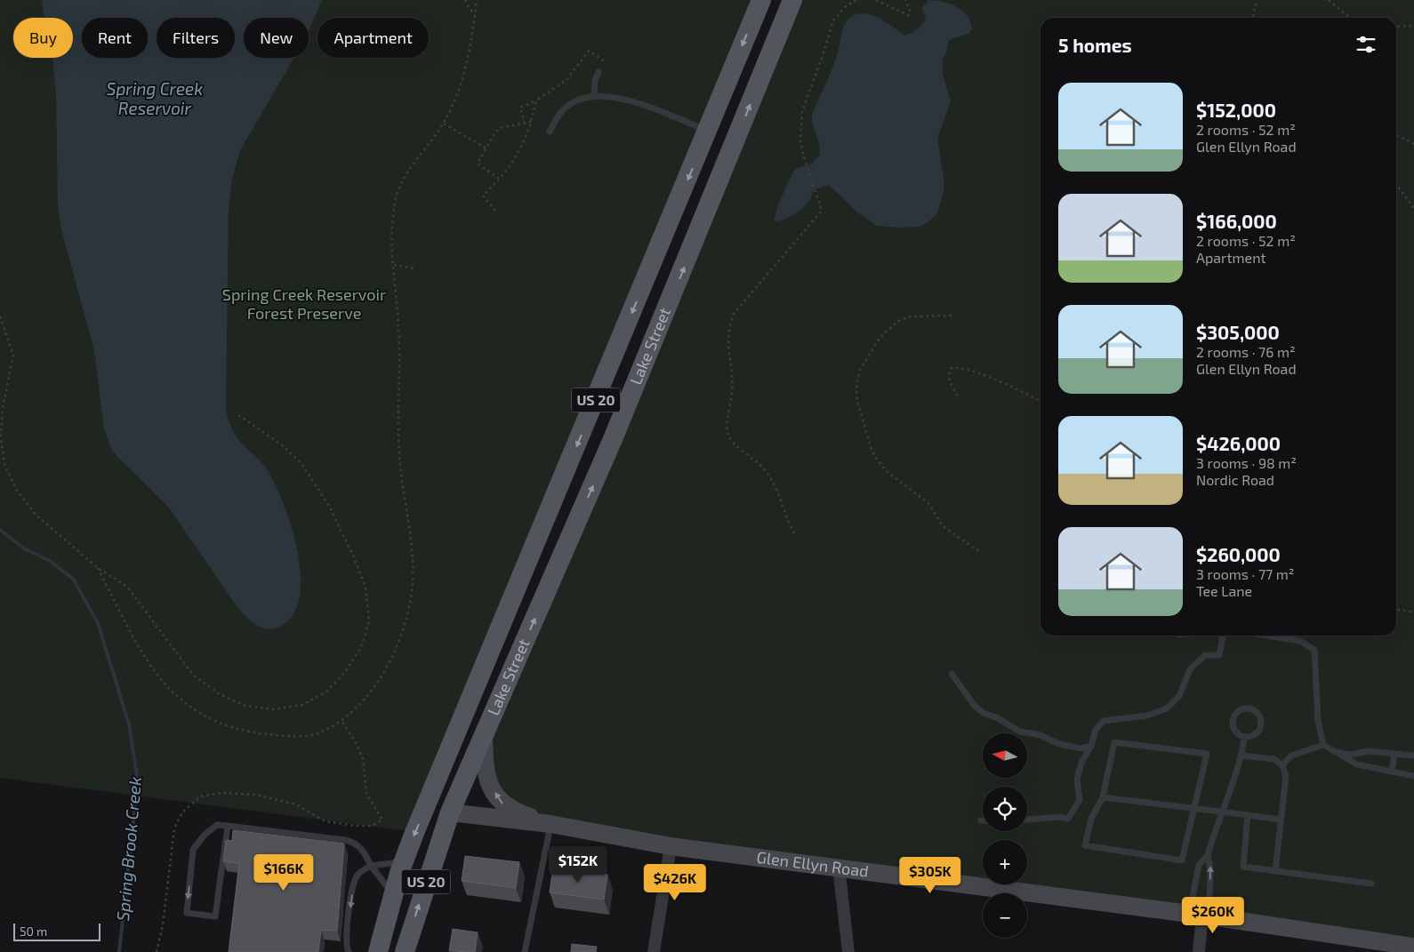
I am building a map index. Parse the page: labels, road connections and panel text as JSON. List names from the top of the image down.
{
  "streets": {
    "main road": ["Lake Street", "US 20"],
    "street": ["Glen Ellyn Road"]
  },
  "crossings": [
    ["Lake Street", "US 20"],
    ["Lake Street", "Glen Ellyn Road"],
    ["US 20", "Glen Ellyn Road"]
  ],
  "water": ["Spring Creek Reservoir", "Spring Brook Creek"],
  "parks": ["Spring Creek Reservoir Forest Preserve"],
  "scale_bar": "50 m",
  "north": "left",
  "page": {
    "chip": [
      "Buy",
      "Rent",
      "Filters",
      "New",
      "Apartment"
    ],
    "heading": "5 homes",
    "list": [
      {
        "name": "$152,000",
        "note": "2 rooms · 52 m² · Glen Ellyn Road"
      },
      {
        "name": "$166,000",
        "note": "2 rooms · 52 m² · Apartment"
      },
      {
        "name": "$305,000",
        "note": "2 rooms · 76 m² · Glen Ellyn Road"
      },
      {
        "name": "$426,000",
        "note": "3 rooms · 98 m² · Nordic Road"
      },
      {
        "name": "$260,000",
        "note": "3 rooms · 77 m² · Tee Lane"
      }
    ],
    "map_buttons": ["+", "−"],
    "price": [
      "$152K",
      "$166K",
      "$305K",
      "$426K",
      "$260K"
    ],
    "scale": "50 m"
  }
}
